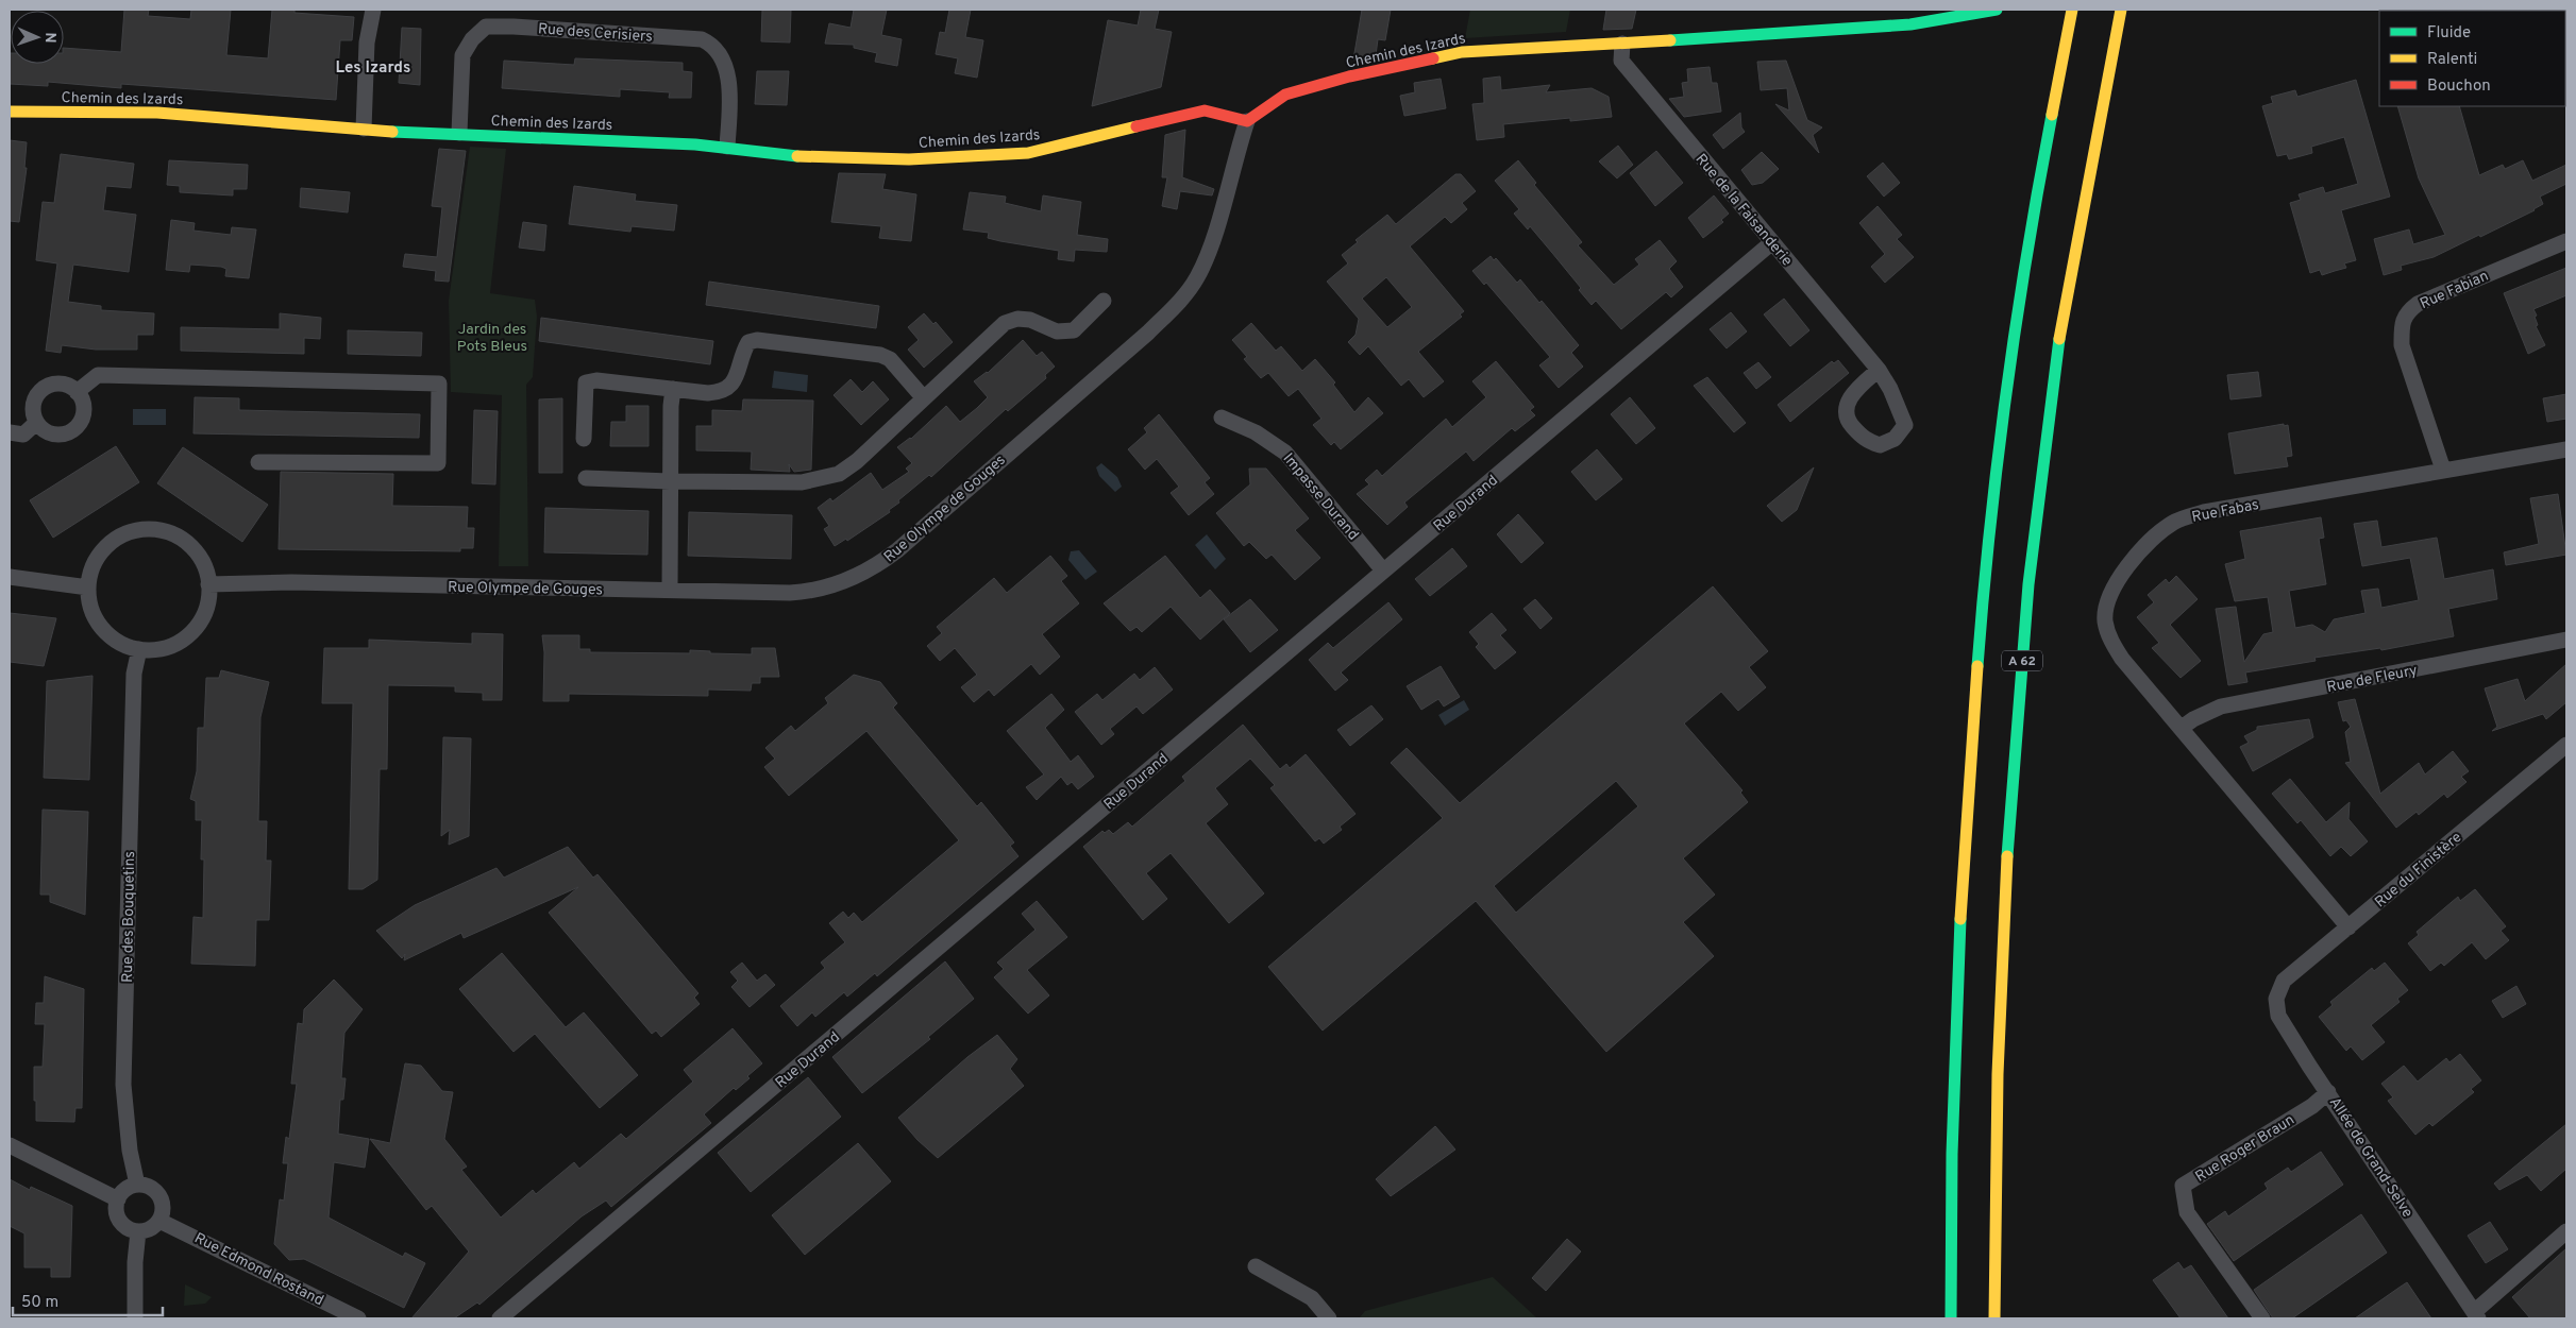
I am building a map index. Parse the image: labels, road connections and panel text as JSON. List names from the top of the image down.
{
  "streets": {
    "main road": ["Chemin des Izards", "A 62"],
    "street": [
      "Rue des Cerisiers",
      "Rue de la Faisanderie",
      "Rue Fabian",
      "Impasse Durand",
      "Rue Durand",
      "Rue Olympe de Gouges",
      "Rue Fabas",
      "Rue de Fleury",
      "Rue du Finistère",
      "Rue des Bouquetins",
      "Rue Roger Braun",
      "Allée de Grand-Selve",
      "Rue Edmond Rostand"
    ]
  },
  "crossings": [
    ["Rue des Cerisiers", "Chemin des Izards"],
    ["Chemin des Izards", "Rue de la Faisanderie"],
    ["Chemin des Izards", "Rue Olympe de Gouges"],
    ["Rue de la Faisanderie", "Rue Durand"],
    ["Rue Fabian", "Rue Fabas"],
    ["Impasse Durand", "Rue Durand"],
    ["Rue Olympe de Gouges", "Rue des Bouquetins"],
    ["Rue Fabas", "Rue de Fleury"],
    ["Rue Fabas", "Rue du Finistère"],
    ["Rue du Finistère", "Allée de Grand-Selve"],
    ["Rue des Bouquetins", "Rue Edmond Rostand"],
    ["Rue Roger Braun", "Allée de Grand-Selve"]
  ],
  "districts": ["Les Izards"],
  "parks": ["Jardin des Pots Bleus"],
  "legend": ["Fluide", "Ralenti", "Bouchon"],
  "scale_bar": "50 m",
  "north": "right"
}
